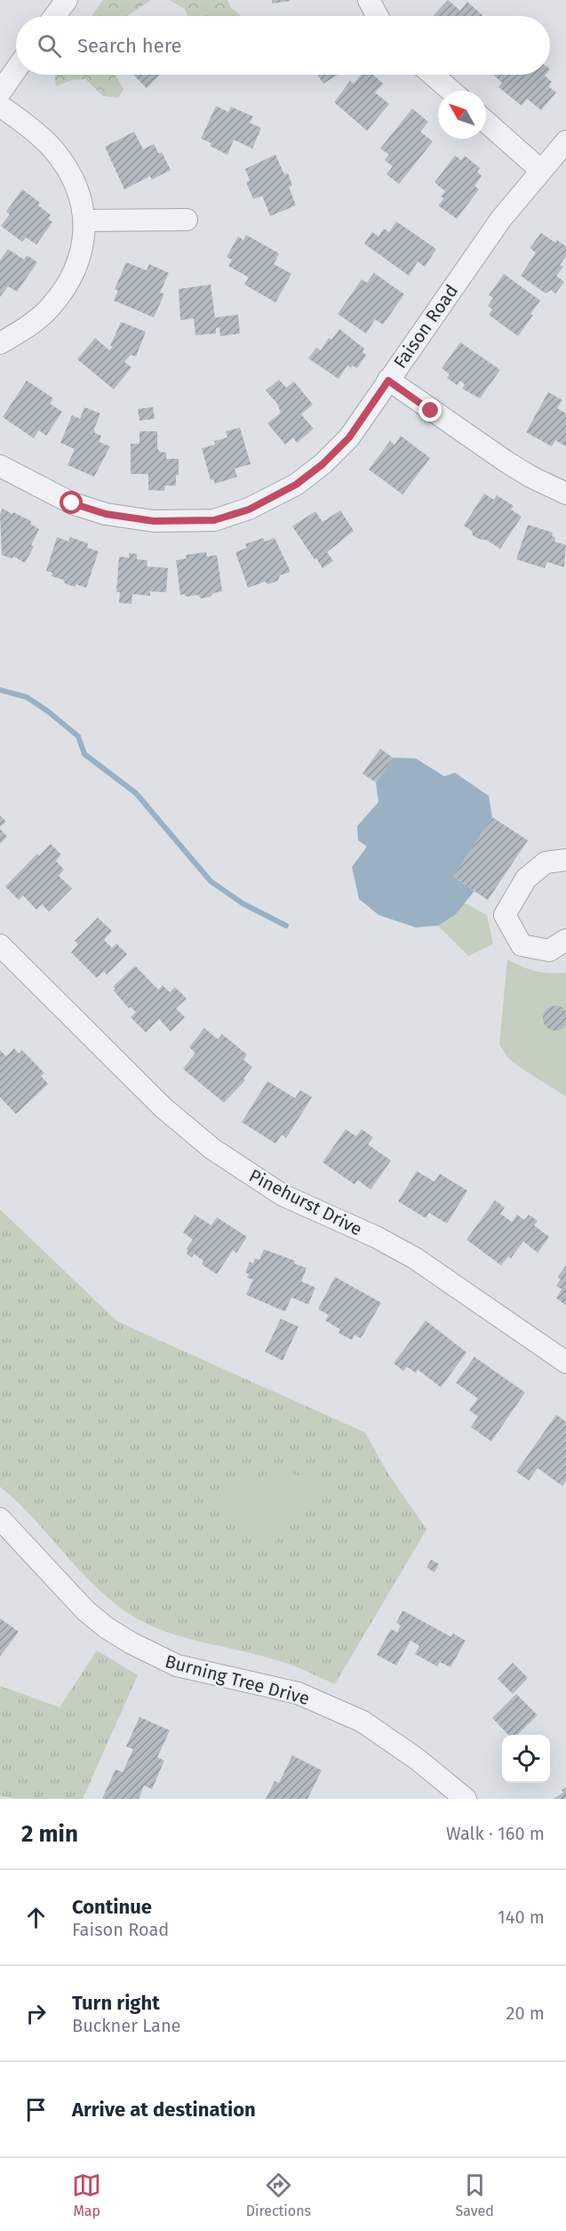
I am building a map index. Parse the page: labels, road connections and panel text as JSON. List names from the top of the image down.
{
  "streets": {
    "street": ["Faison Road", "Pinehurst Drive", "Burning Tree Drive"]
  },
  "north": "top left",
  "page": {
    "search": "Search here",
    "heading": ["2 min", "Walk · 160 m"],
    "list": [
      ["Continue", "Faison Road", "140 m"],
      ["Turn right", "Buckner Lane", "20 m"],
      "Arrive at destination"
    ],
    "nav": ["Map", "Directions", "Saved"]
  }
}
